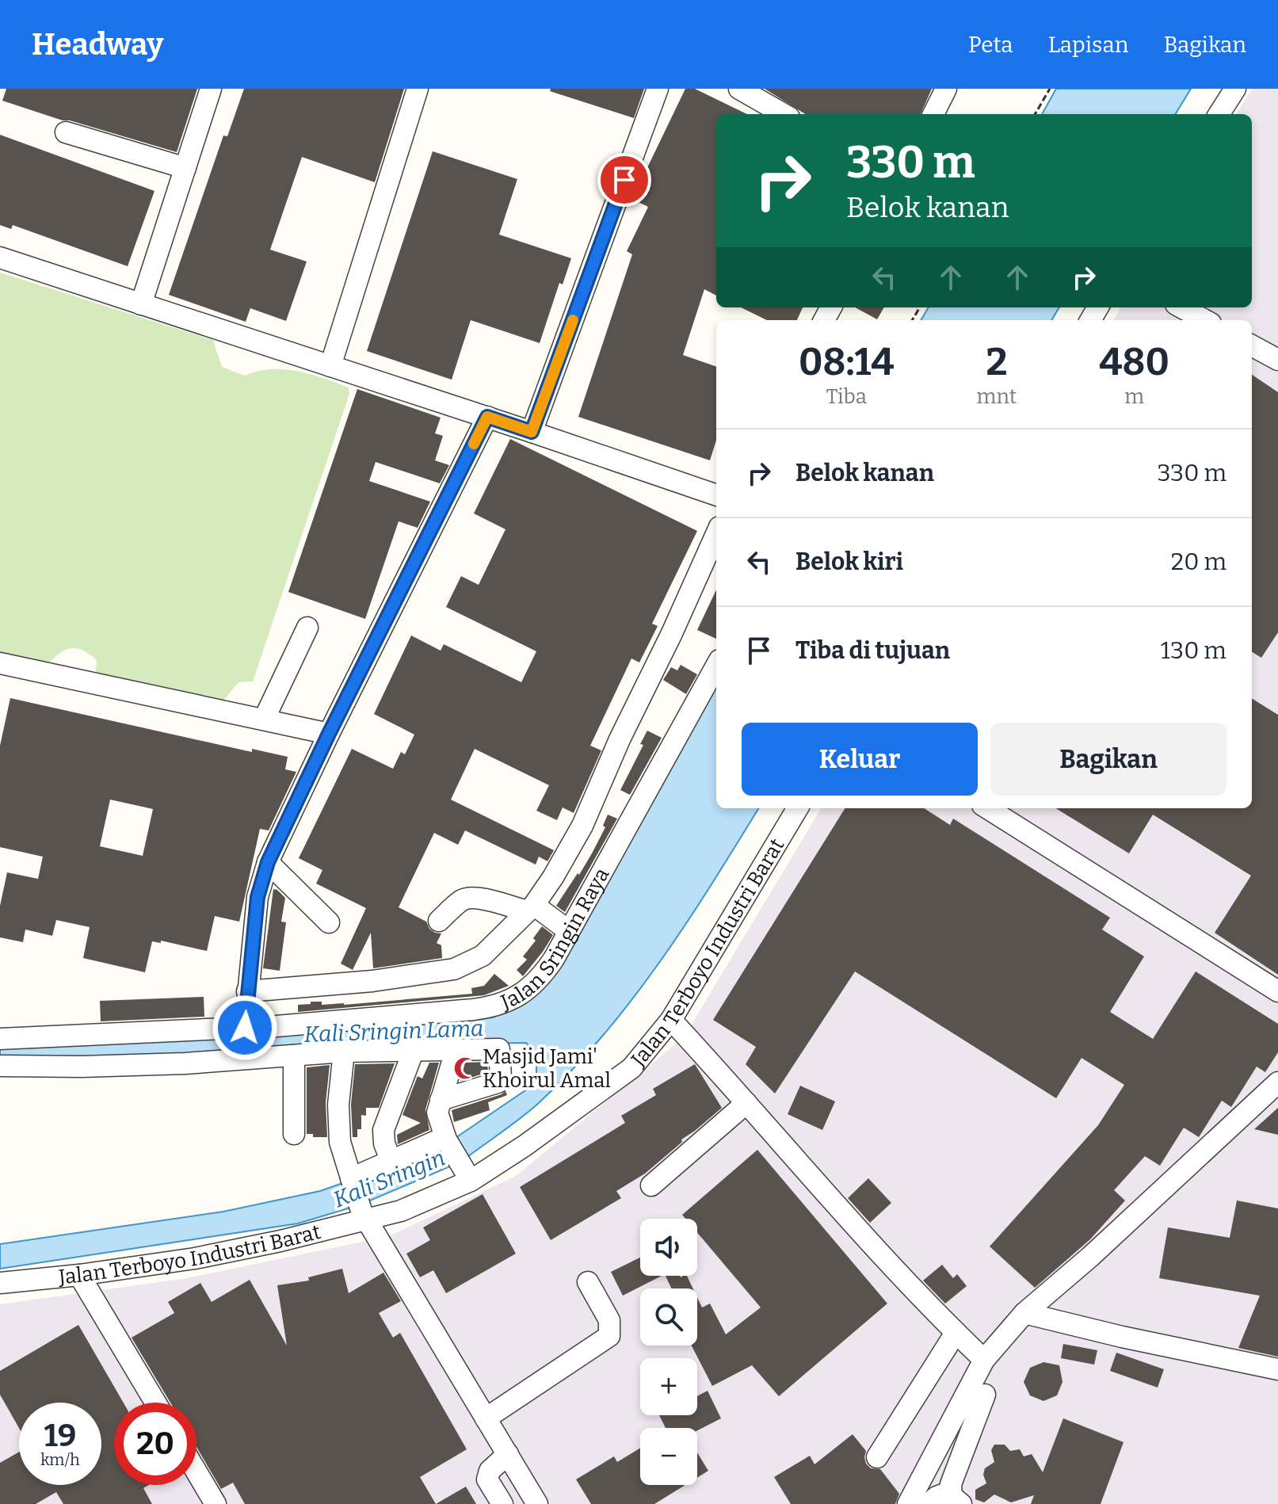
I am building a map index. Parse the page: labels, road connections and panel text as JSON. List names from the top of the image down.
{
  "streets": {
    "street": ["Jalan Sringin Raya", "Jalan Terboyo Industri Barat"]
  },
  "water": ["Kali Sringin Lama", "Kali Sringin"],
  "places": {
    "mosque": ["Masjid Jami' Khoirul Amal"]
  },
  "page": {
    "header": "Headway",
    "nav": ["Peta", "Lapisan", "Bagikan"],
    "turn": ["330 m", "Belok kanan"],
    "eta": [
      "08:14",
      "Tiba",
      "2",
      "mnt",
      "480",
      "m"
    ],
    "list": [
      {
        "name": "Belok kanan",
        "value": "330 m"
      },
      {
        "name": "Belok kiri",
        "value": "20 m"
      },
      {
        "name": "Tiba di tujuan",
        "value": "130 m"
      }
    ],
    "buttons": ["Keluar", "Bagikan"],
    "map_buttons": ["+", "−"],
    "speed": "19 km/h",
    "limit": "20"
  }
}
